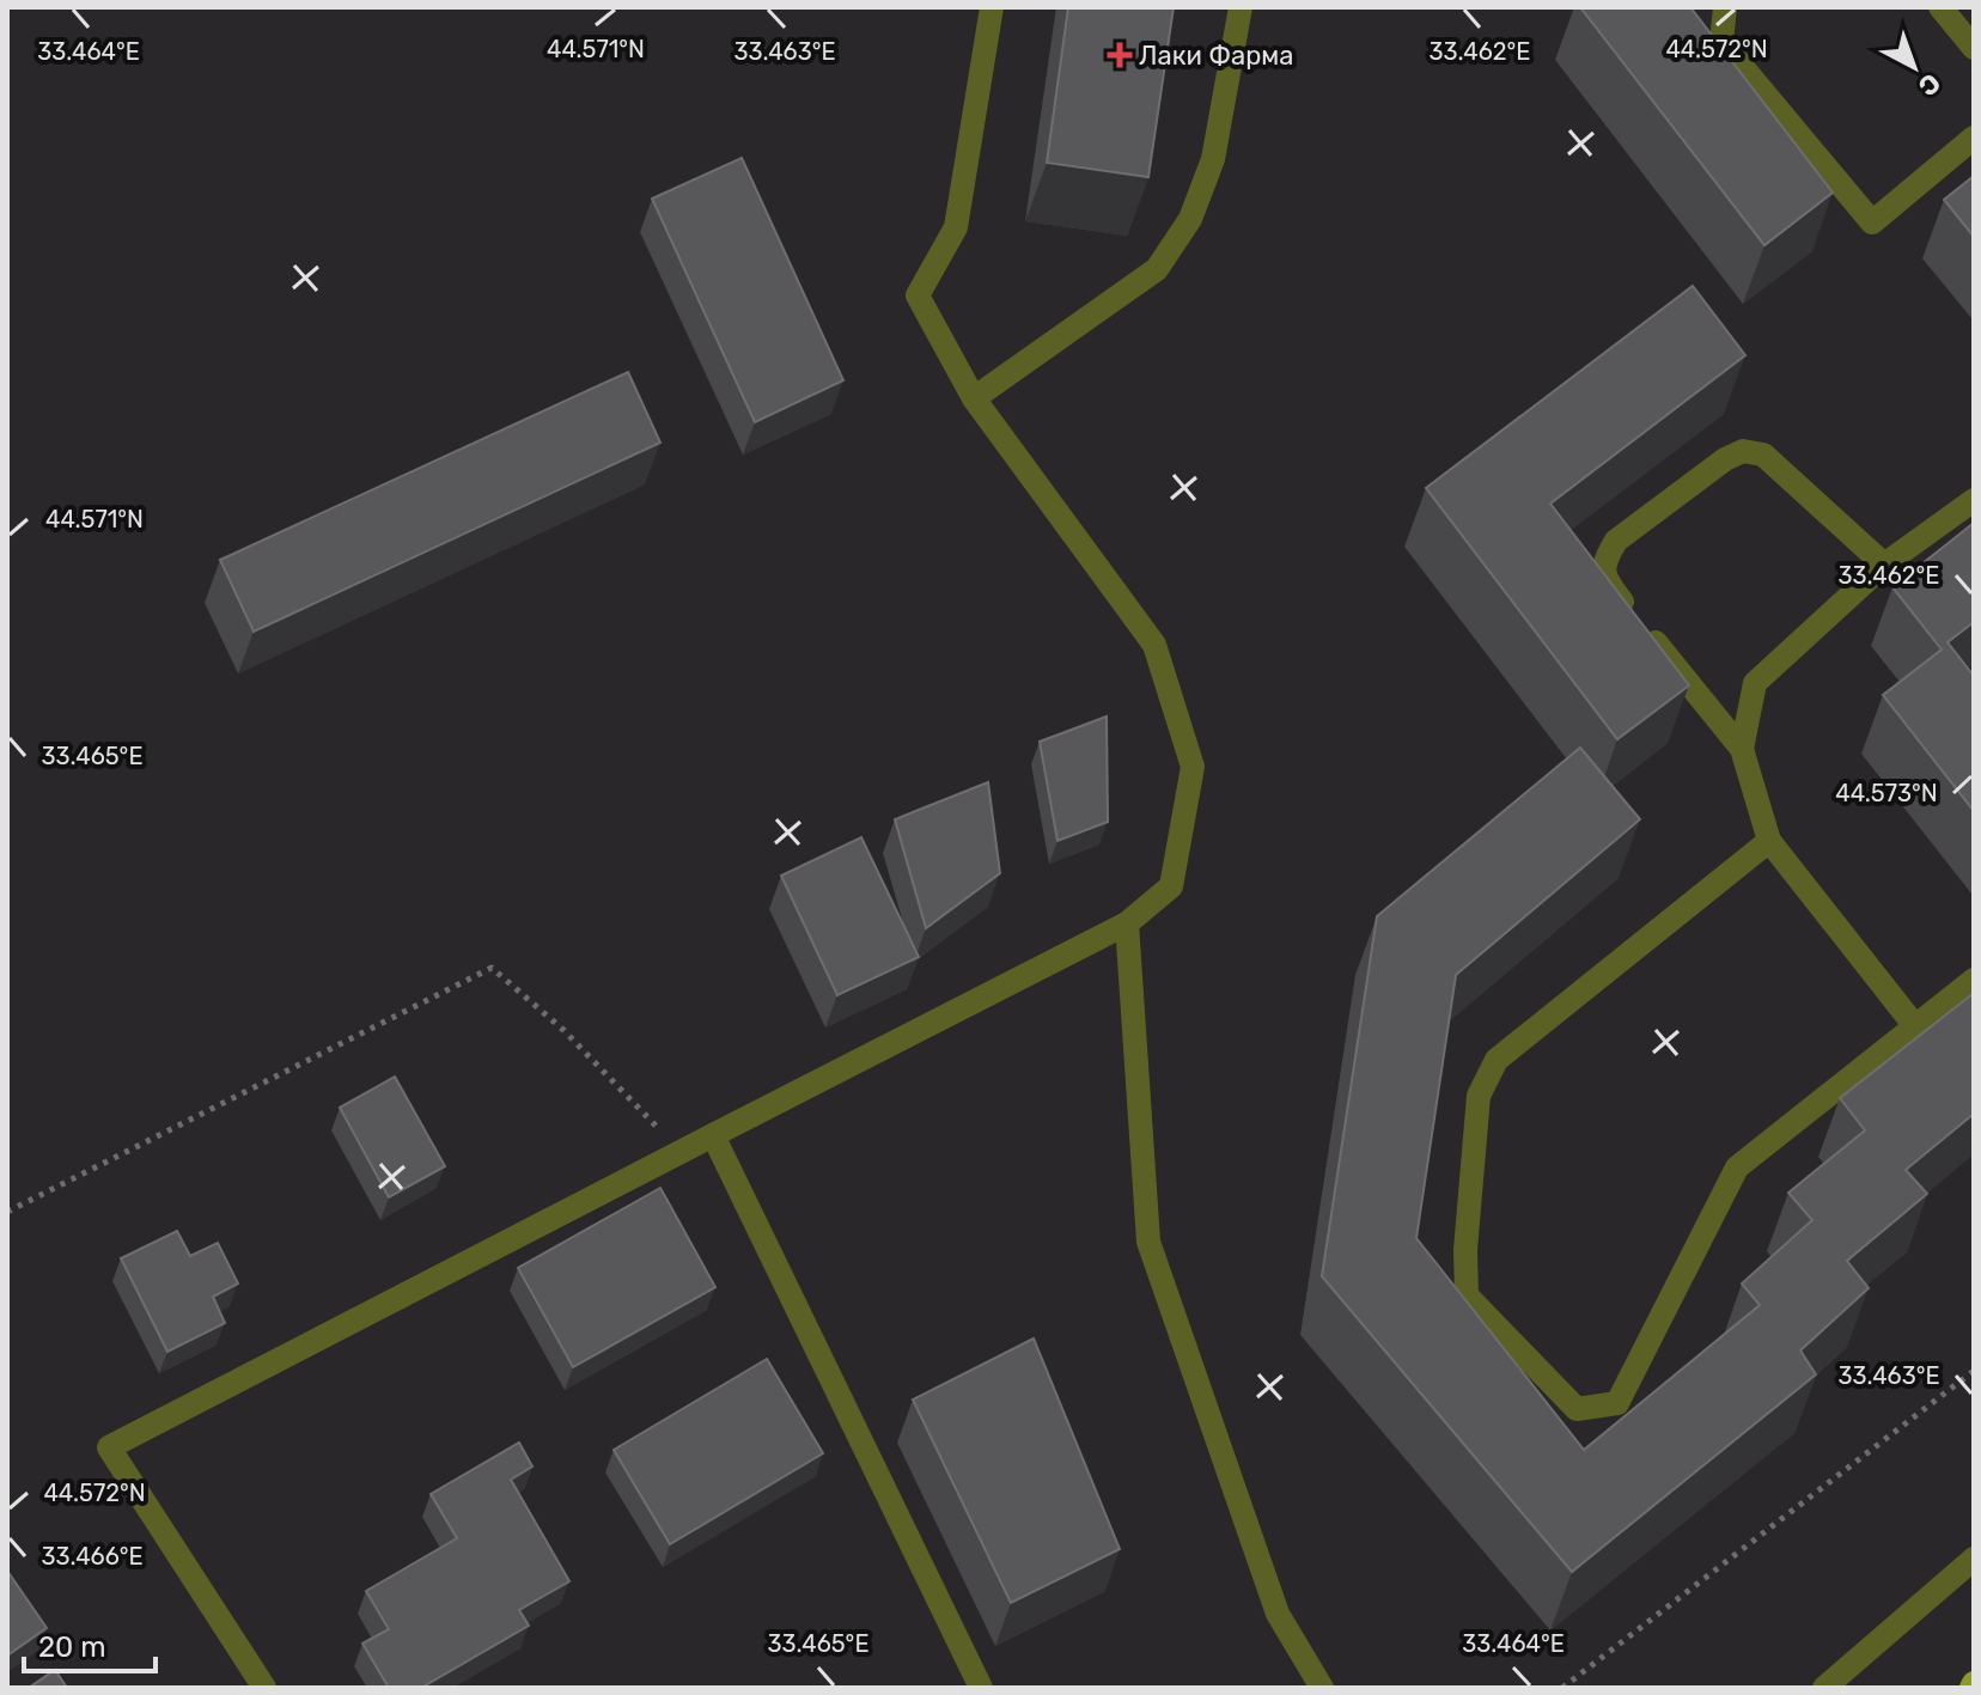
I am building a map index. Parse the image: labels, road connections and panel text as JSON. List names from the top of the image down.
{
  "places": {
    "health": ["Лаки Фарма"]
  },
  "scale_bar": "20 m",
  "north": "bottom right",
  "coordinates": [
    "44.571°N",
    "44.572°N",
    "33.462°E",
    "33.464°E",
    "33.463°E",
    "33.465°E",
    "44.573°N",
    "33.466°E"
  ]
}
